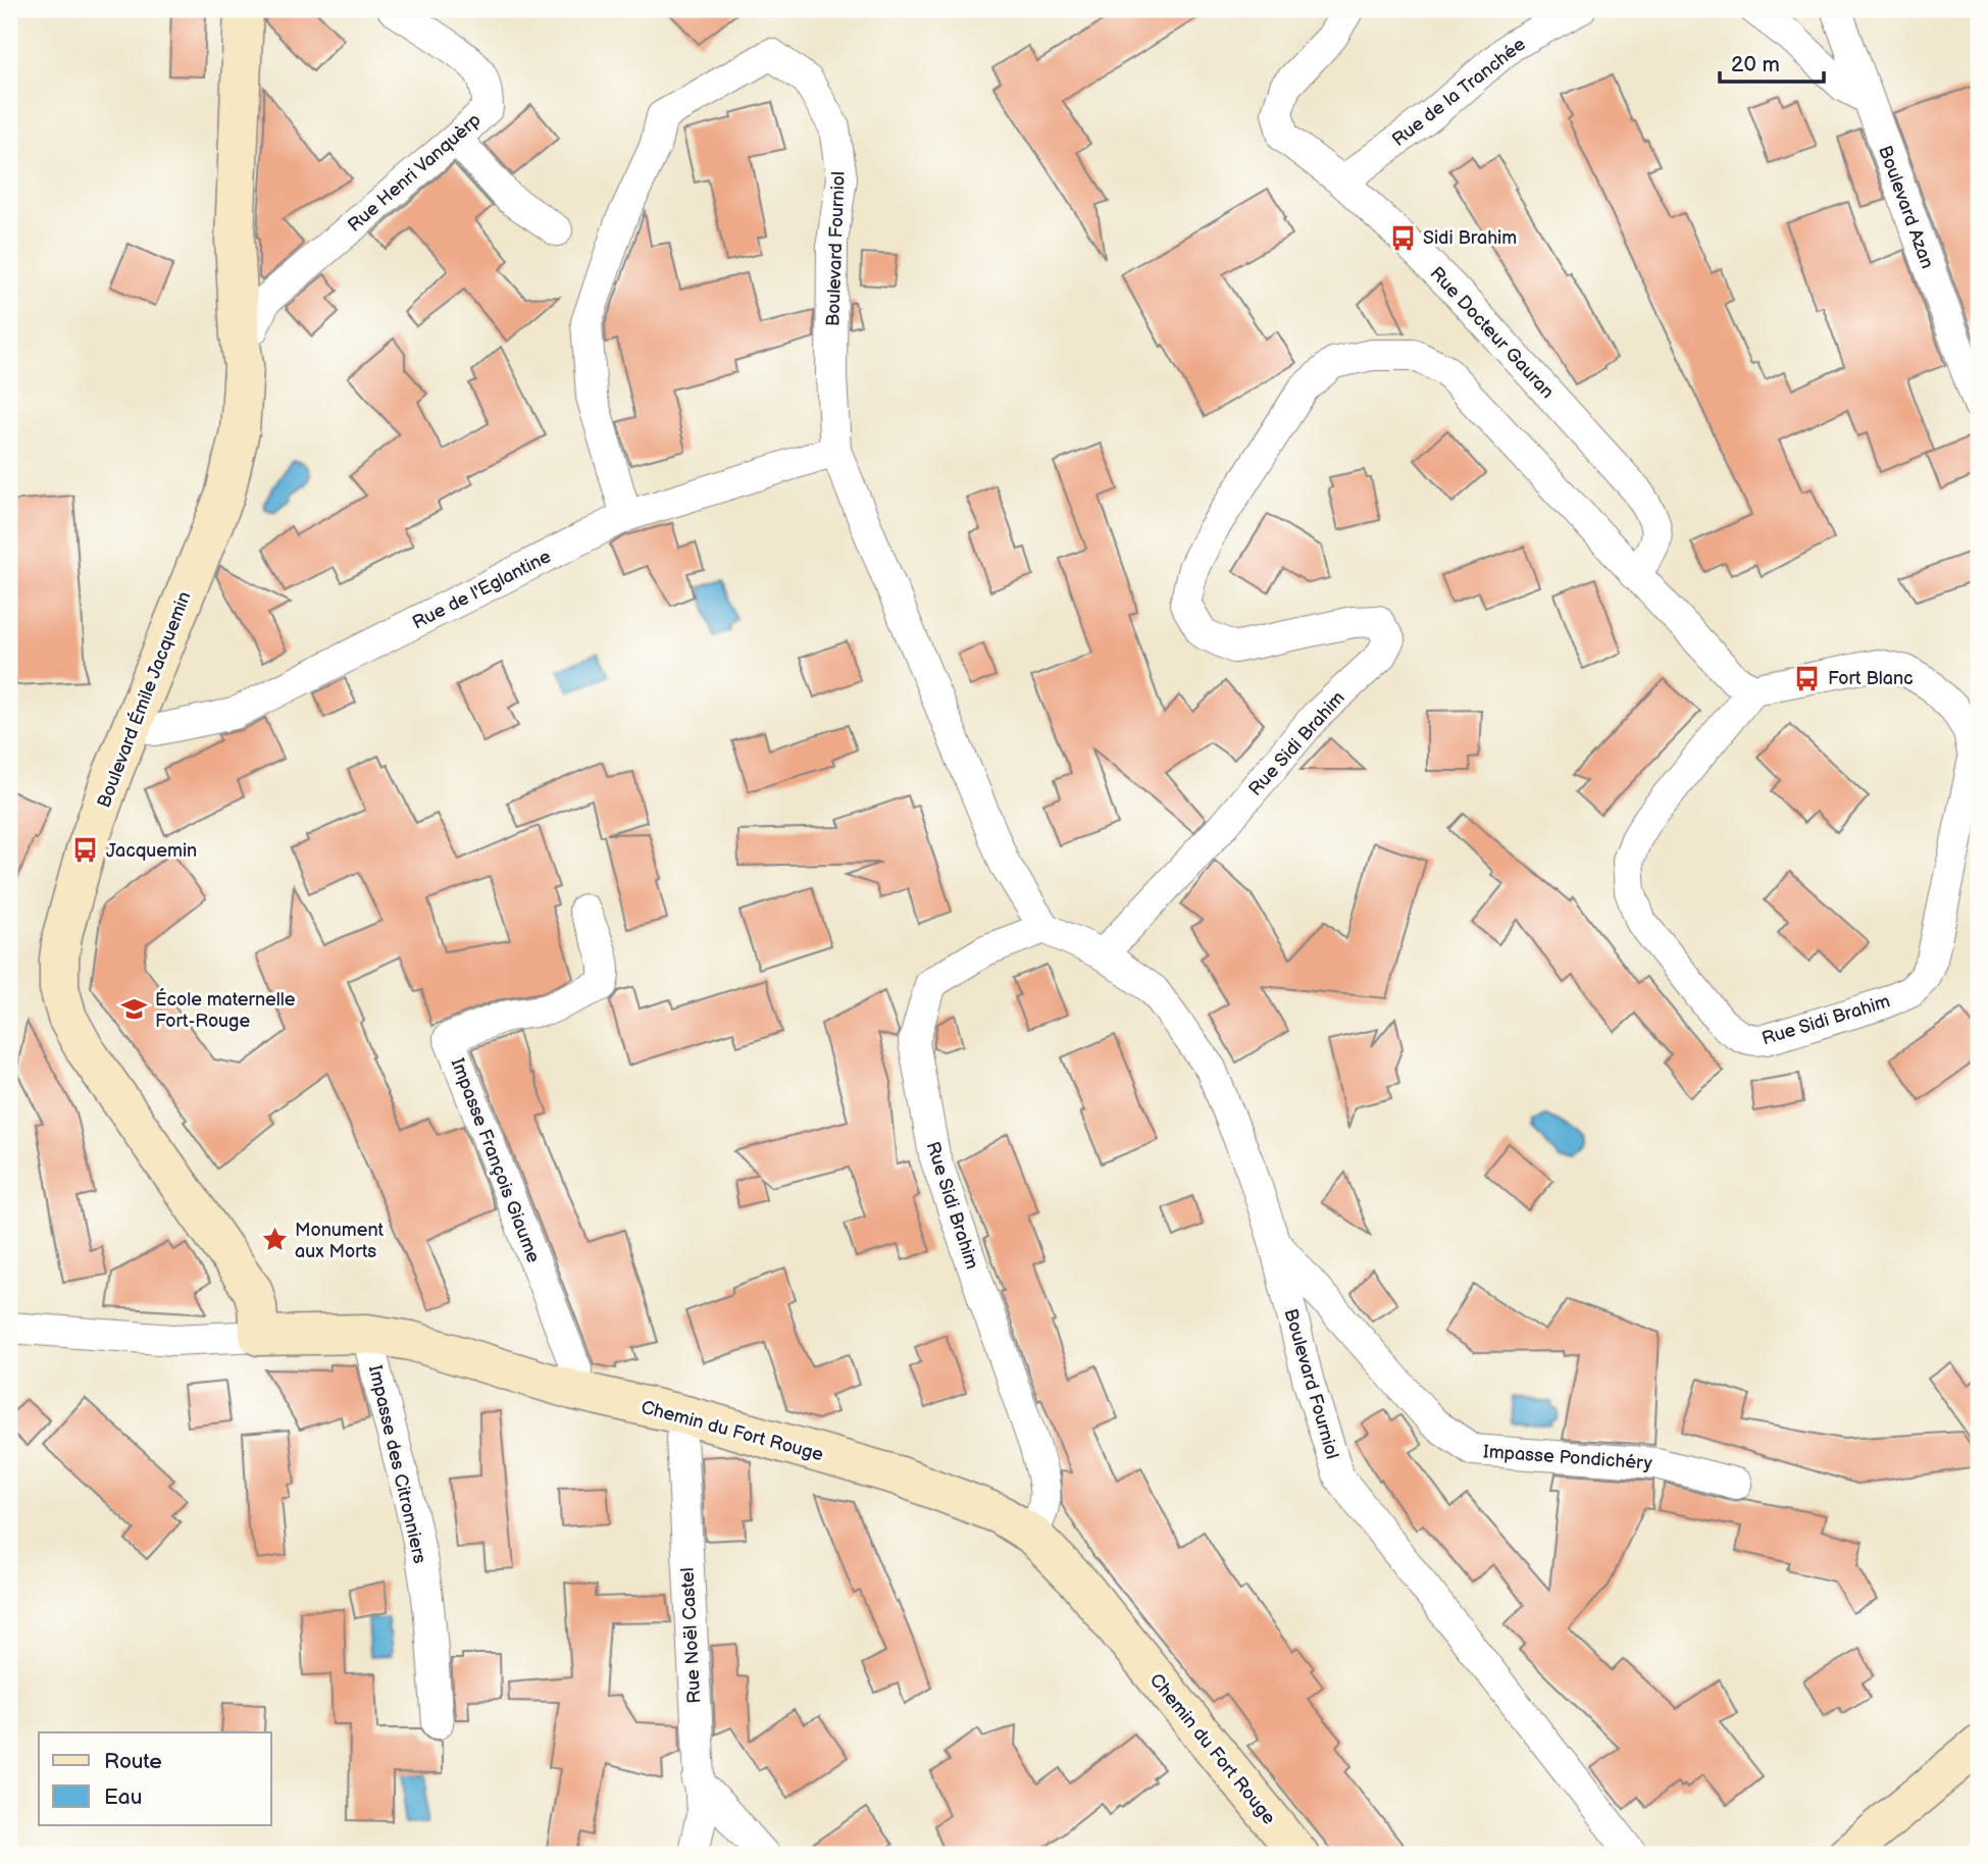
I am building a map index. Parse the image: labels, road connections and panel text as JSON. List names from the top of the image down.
{
  "streets": {
    "main road": ["Boulevard Émile Jacquemin", "Chemin du Fort Rouge"],
    "street": [
      "Rue de la Tranchée",
      "Rue Henri Vanquèrp",
      "Boulevard Azan",
      "Boulevard Fourniol",
      "Rue Docteur Gauran",
      "Rue de l'Eglantine",
      "Rue Sidi Brahim",
      "Impasse François Giaume",
      "Impasse Pondichéry",
      "Impasse des Citronniers",
      "Rue Noël Castel"
    ]
  },
  "crossings": [
    ["Rue de la Tranchée", "Rue Docteur Gauran"],
    ["Rue Henri Vanquèrp", "Boulevard Émile Jacquemin"],
    ["Boulevard Fourniol", "Rue de l'Eglantine"],
    ["Boulevard Fourniol", "Rue Sidi Brahim"],
    ["Boulevard Fourniol", "Impasse Pondichéry"],
    ["Rue Docteur Gauran", "Rue Sidi Brahim"],
    ["Rue de l'Eglantine", "Boulevard Émile Jacquemin"],
    ["Boulevard Émile Jacquemin", "Chemin du Fort Rouge"],
    ["Rue Sidi Brahim", "Chemin du Fort Rouge"],
    ["Impasse François Giaume", "Chemin du Fort Rouge"],
    ["Chemin du Fort Rouge", "Impasse des Citronniers"],
    ["Chemin du Fort Rouge", "Rue Noël Castel"]
  ],
  "places": {
    "bus stop": ["Sidi Brahim", "Fort Blanc", "Jacquemin"],
    "school or university": ["École maternelle Fort-Rouge"],
    "place": ["Monument aux Morts"]
  },
  "legend": ["Route", "Eau"],
  "scale_bar": "20 m"
}
